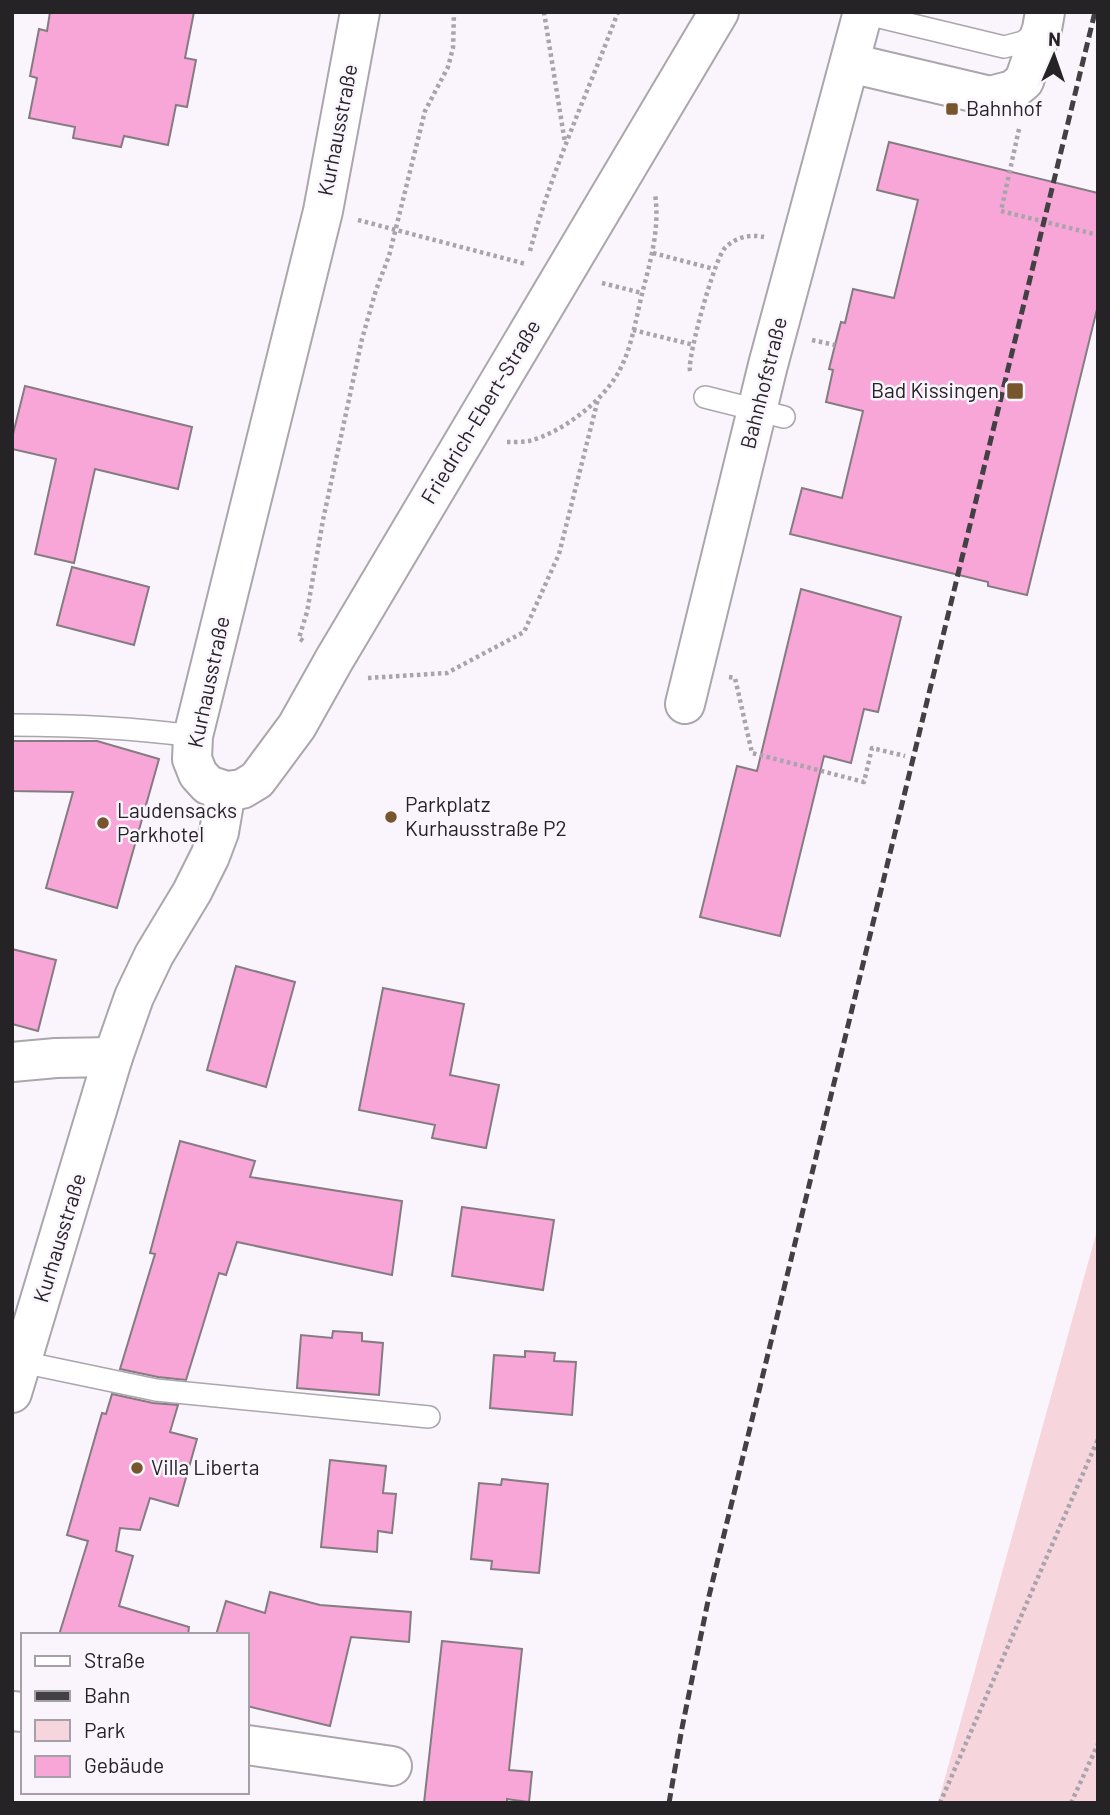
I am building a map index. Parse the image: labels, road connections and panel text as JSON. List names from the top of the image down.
{
  "streets": {
    "street": ["Kurhausstraße", "Bahnhofstraße", "Friedrich-Ebert-Straße"]
  },
  "crossings": [
    ["Kurhausstraße", "Friedrich-Ebert-Straße"]
  ],
  "places": {
    "transit": ["Bahnhof", "Bad Kissingen"],
    "other": ["Parkplatz Kurhausstraße P2", "Laudensacks Parkhotel", "Villa Liberta"]
  },
  "legend": [
    "Straße",
    "Bahn",
    "Park",
    "Gebäude"
  ],
  "north": "top"
}
